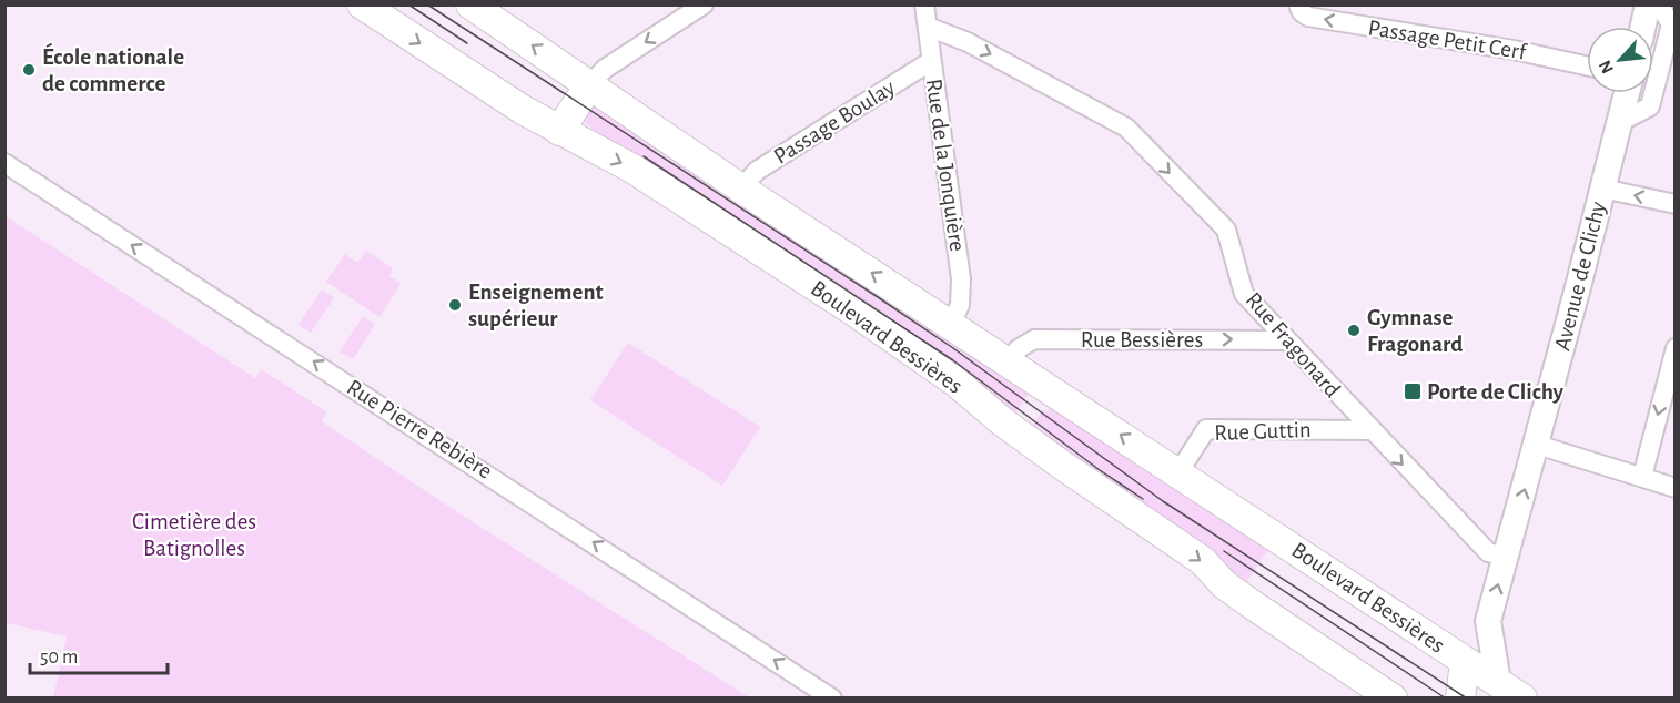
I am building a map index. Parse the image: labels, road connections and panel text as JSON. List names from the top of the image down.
{
  "streets": {
    "main road": ["Avenue de Clichy", "Boulevard Bessières"],
    "street": [
      "Passage Petit Cerf",
      "Passage Boulay",
      "Rue de la Jonquière",
      "Rue Bessières",
      "Rue Fragonard",
      "Rue Pierre Rebière",
      "Rue Guttin"
    ]
  },
  "crossings": [
    ["Passage Boulay", "Rue de la Jonquière"],
    ["Passage Boulay", "Boulevard Bessières"],
    ["Rue de la Jonquière", "Boulevard Bessières"],
    ["Rue de la Jonquière", "Rue Fragonard"],
    ["Avenue de Clichy", "Boulevard Bessières"],
    ["Avenue de Clichy", "Rue Fragonard"],
    ["Boulevard Bessières", "Rue Bessières"],
    ["Boulevard Bessières", "Rue Guttin"],
    ["Rue Bessières", "Rue Fragonard"],
    ["Rue Fragonard", "Rue Guttin"]
  ],
  "one_way": [
    "Passage Petit Cerf",
    "Rue Bessières",
    "Rue Fragonard",
    "Rue Pierre Rebière"
  ],
  "parks": ["Cimetière des Batignolles"],
  "places": {
    "other": ["École nationale de commerce", "Enseignement supérieur", "Gymnase Fragonard"],
    "transit": ["Porte de Clichy"]
  },
  "scale_bar": "50 m",
  "north": "bottom left"
}
